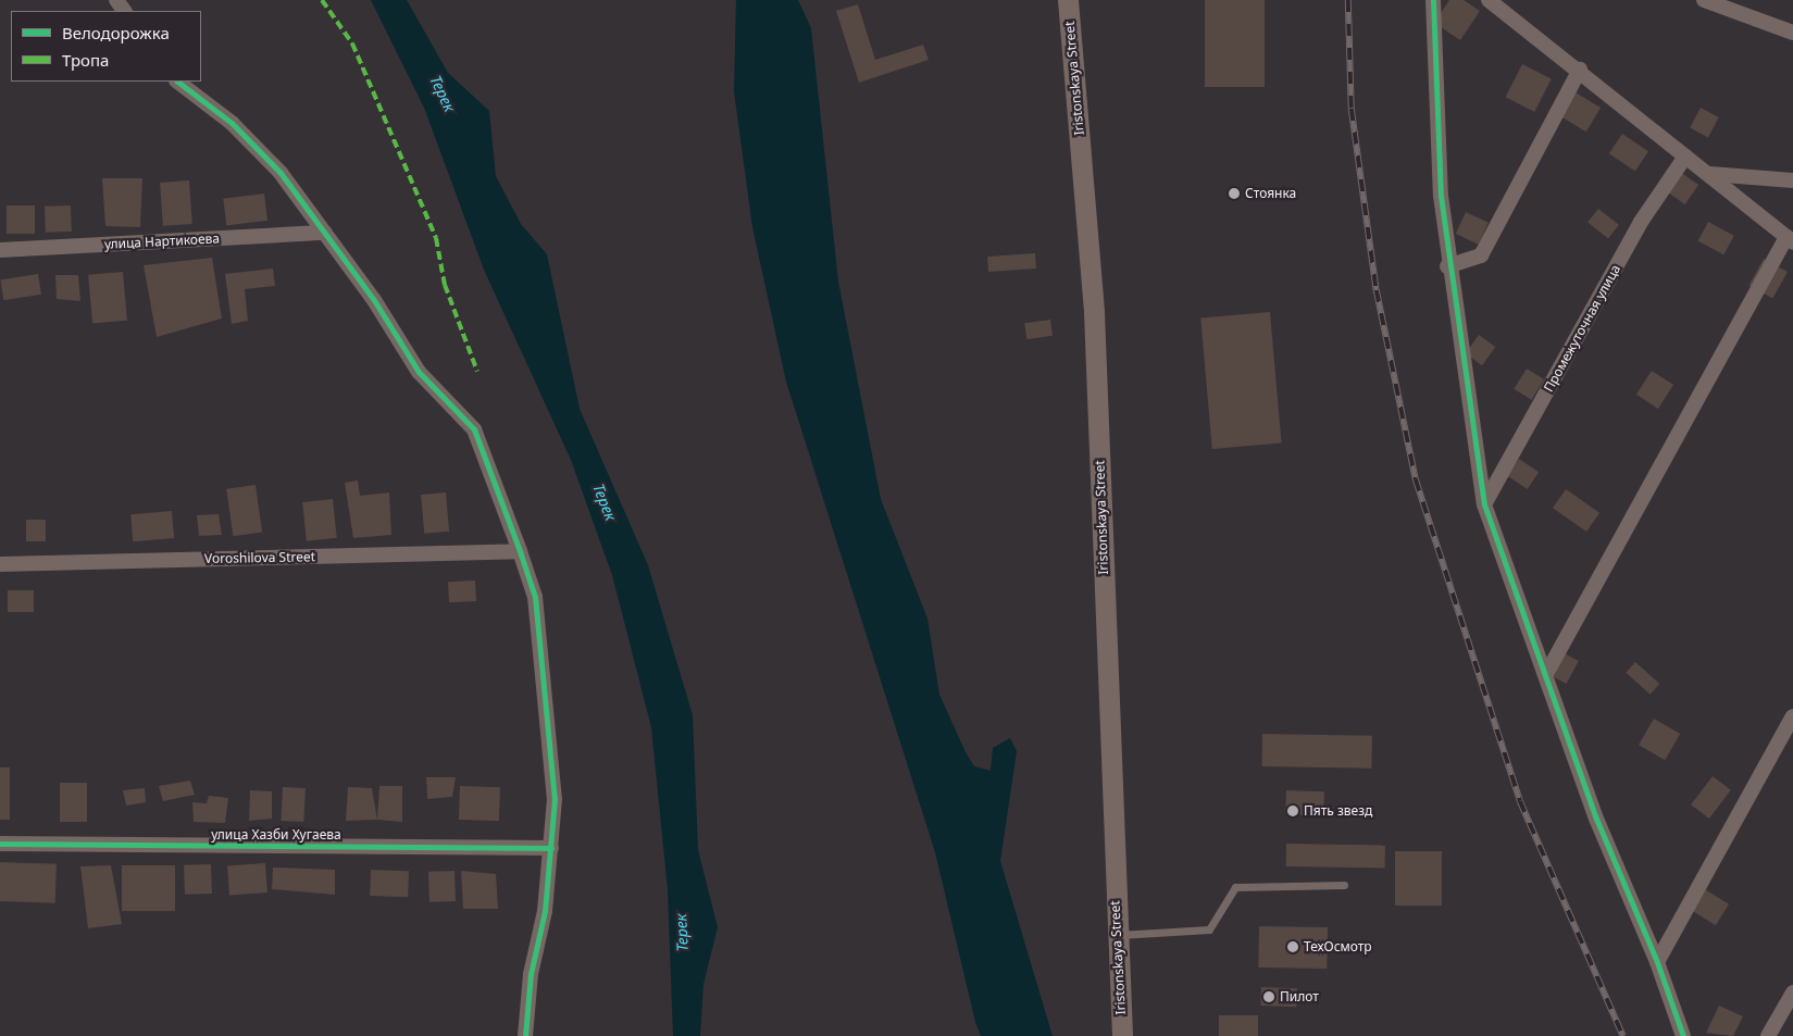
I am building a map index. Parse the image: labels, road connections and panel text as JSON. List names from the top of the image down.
{
  "streets": {
    "main road": ["Iristonskaya Street"],
    "street": [
      "улица Нартикоева",
      "Промежуточная улица",
      "Voroshilova Street",
      "улица Хазби Хугаева"
    ]
  },
  "water": ["Терек"],
  "places": [
    "Стоянка",
    "Пять звезд",
    "ТехОсмотр",
    "Пилот"
  ],
  "legend": ["Велодорожка", "Тропа"]
}
